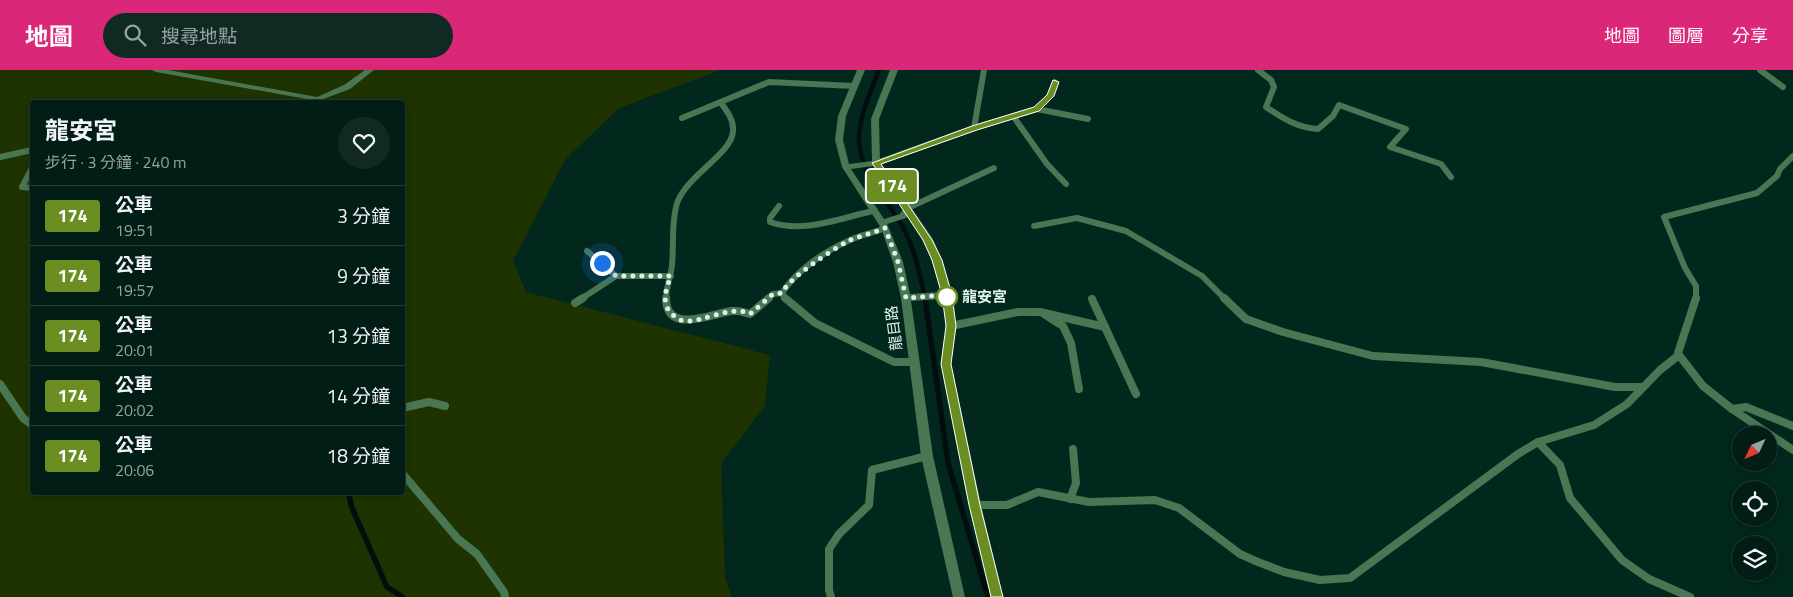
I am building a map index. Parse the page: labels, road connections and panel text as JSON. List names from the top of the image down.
{
  "streets": {
    "street": ["龍目路"]
  },
  "places": ["龍安宮"],
  "lines": ["bus line 174"],
  "north": "bottom left",
  "page": {
    "header": "地圖",
    "search": "搜尋地點",
    "nav": ["地圖", "圖層", "分享"],
    "on_map": "174",
    "heading": ["龍安宮", "步行 · 3 分鐘 · 240 m"],
    "list": [
      {
        "mark": "174",
        "name": "公車",
        "note": "19:51",
        "value": "3 分鐘"
      },
      {
        "mark": "174",
        "name": "公車",
        "note": "19:57",
        "value": "9 分鐘"
      },
      {
        "mark": "174",
        "name": "公車",
        "note": "20:01",
        "value": "13 分鐘"
      },
      {
        "mark": "174",
        "name": "公車",
        "note": "20:02",
        "value": "14 分鐘"
      },
      {
        "mark": "174",
        "name": "公車",
        "note": "20:06",
        "value": "18 分鐘"
      }
    ]
  }
}
